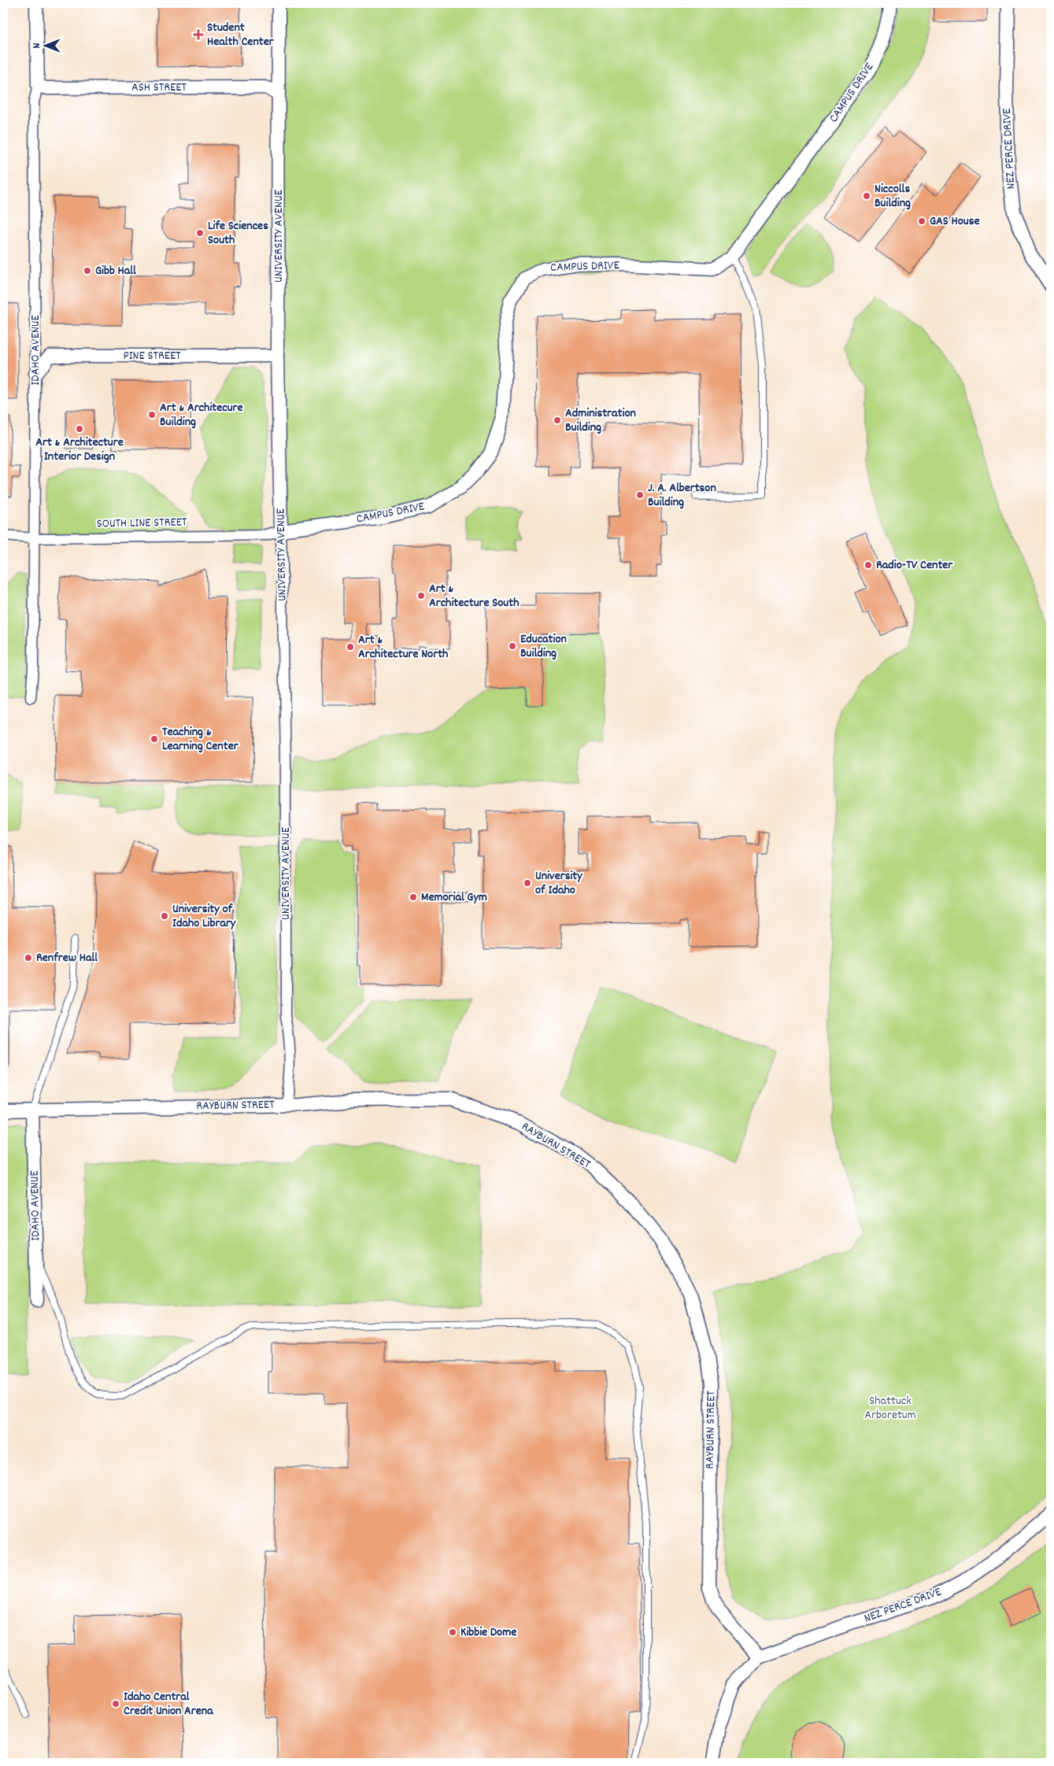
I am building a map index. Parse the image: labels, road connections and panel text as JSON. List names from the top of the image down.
{
  "streets": {
    "street": [
      "ASH STREET",
      "CAMPUS DRIVE",
      "NEZ PERCE DRIVE",
      "UNIVERSITY AVENUE",
      "IDAHO AVENUE",
      "PINE STREET",
      "SOUTH LINE STREET",
      "RAYBURN STREET"
    ]
  },
  "crossings": [
    ["ASH STREET", "UNIVERSITY AVENUE"],
    ["ASH STREET", "IDAHO AVENUE"],
    ["CAMPUS DRIVE", "UNIVERSITY AVENUE"],
    ["CAMPUS DRIVE", "SOUTH LINE STREET"],
    ["NEZ PERCE DRIVE", "RAYBURN STREET"],
    ["UNIVERSITY AVENUE", "PINE STREET"],
    ["UNIVERSITY AVENUE", "SOUTH LINE STREET"],
    ["UNIVERSITY AVENUE", "RAYBURN STREET"],
    ["IDAHO AVENUE", "PINE STREET"],
    ["IDAHO AVENUE", "SOUTH LINE STREET"],
    ["IDAHO AVENUE", "RAYBURN STREET"]
  ],
  "parks": ["Shattuck Arboretum"],
  "places": {
    "health": ["Student Health Center"],
    "other": [
      "Niccolls Building",
      "GAS House",
      "Life Sciences South",
      "Gibb Hall",
      "Art & Architecure Building",
      "Administration Building",
      "Art & Architecture Interior Design",
      "J. A. Albertson Building",
      "Radio-TV Center",
      "Art & Architecture South",
      "Education Building",
      "Art & Architecture North",
      "Teaching & Learning Center",
      "University of Idaho",
      "Memorial Gym",
      "University of Idaho Library",
      "Renfrew Hall",
      "Kibbie Dome",
      "Idaho Central Credit Union Arena"
    ]
  },
  "north": "left"
}
